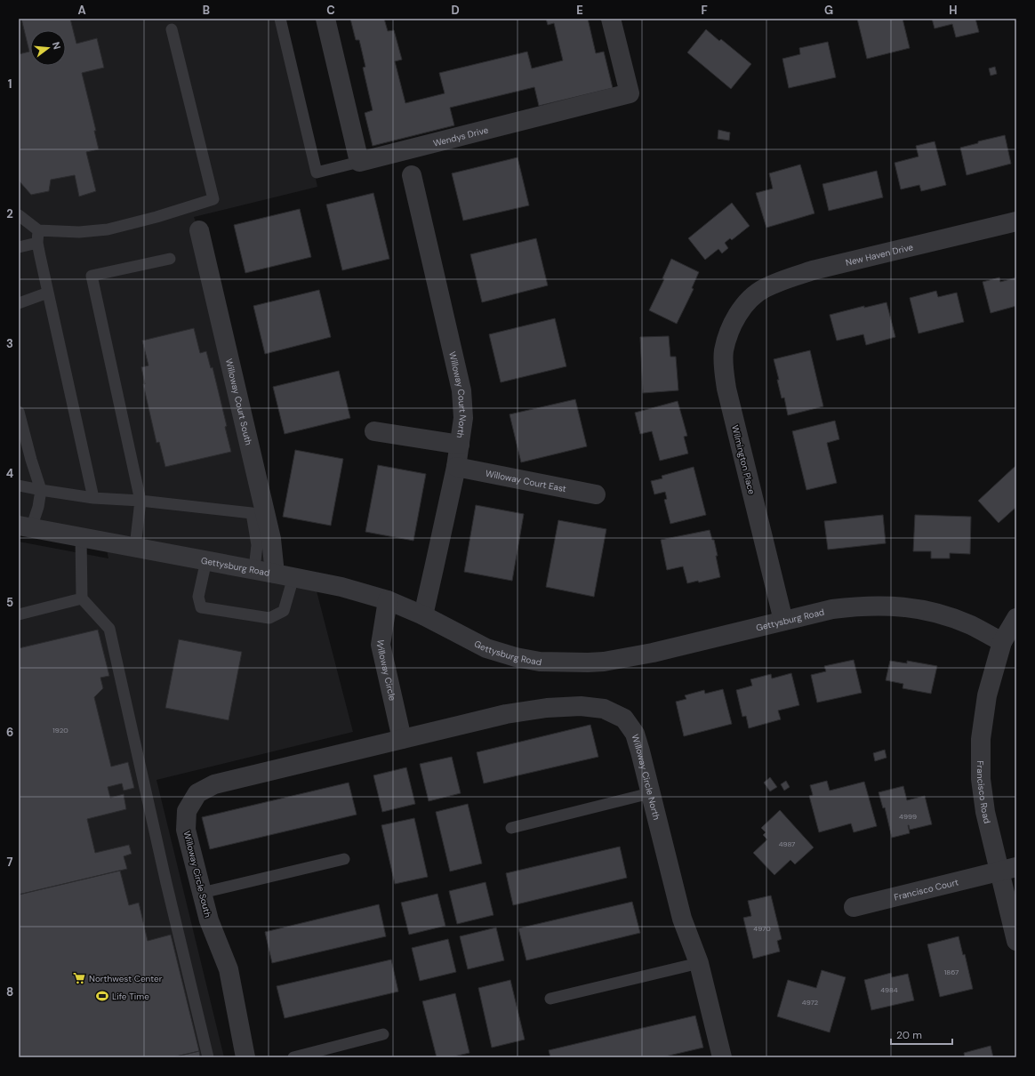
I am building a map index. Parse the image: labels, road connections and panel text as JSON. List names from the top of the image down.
{
  "streets": {
    "street": [
      "Wendys Drive",
      "New Haven Drive",
      "Willoway Court North",
      "Willoway Court South",
      "Wilmington Place",
      "Willoway Court East",
      "Gettysburg Road",
      "Willoway Circle",
      "Willoway Circle North",
      "Francisco Road",
      "Willoway Circle South",
      "Francisco Court"
    ]
  },
  "crossings": [
    ["New Haven Drive", "Wilmington Place"],
    ["Willoway Court North", "Willoway Court East"],
    ["Willoway Court North", "Gettysburg Road"],
    ["Willoway Court South", "Gettysburg Road"],
    ["Wilmington Place", "Gettysburg Road"],
    ["Gettysburg Road", "Willoway Circle"],
    ["Gettysburg Road", "Francisco Road"],
    ["Willoway Circle", "Willoway Circle North"],
    ["Willoway Circle", "Willoway Circle South"],
    ["Willoway Circle North", "Willoway Circle South"],
    ["Francisco Road", "Francisco Court"]
  ],
  "places": {
    "supermarket": ["Northwest Center"],
    "sports": ["Life Time"]
  },
  "house_numbers": [
    "1920",
    "4999",
    "4987",
    "4970",
    "1867",
    "4984",
    "4972"
  ],
  "scale_bar": "20 m",
  "north": "right",
  "grid": {
    "columns": [
      "A",
      "B",
      "C",
      "D",
      "E",
      "F",
      "G",
      "H"
    ],
    "rows": [
      "1",
      "2",
      "3",
      "4",
      "5",
      "6",
      "7",
      "8"
    ]
  }
}
